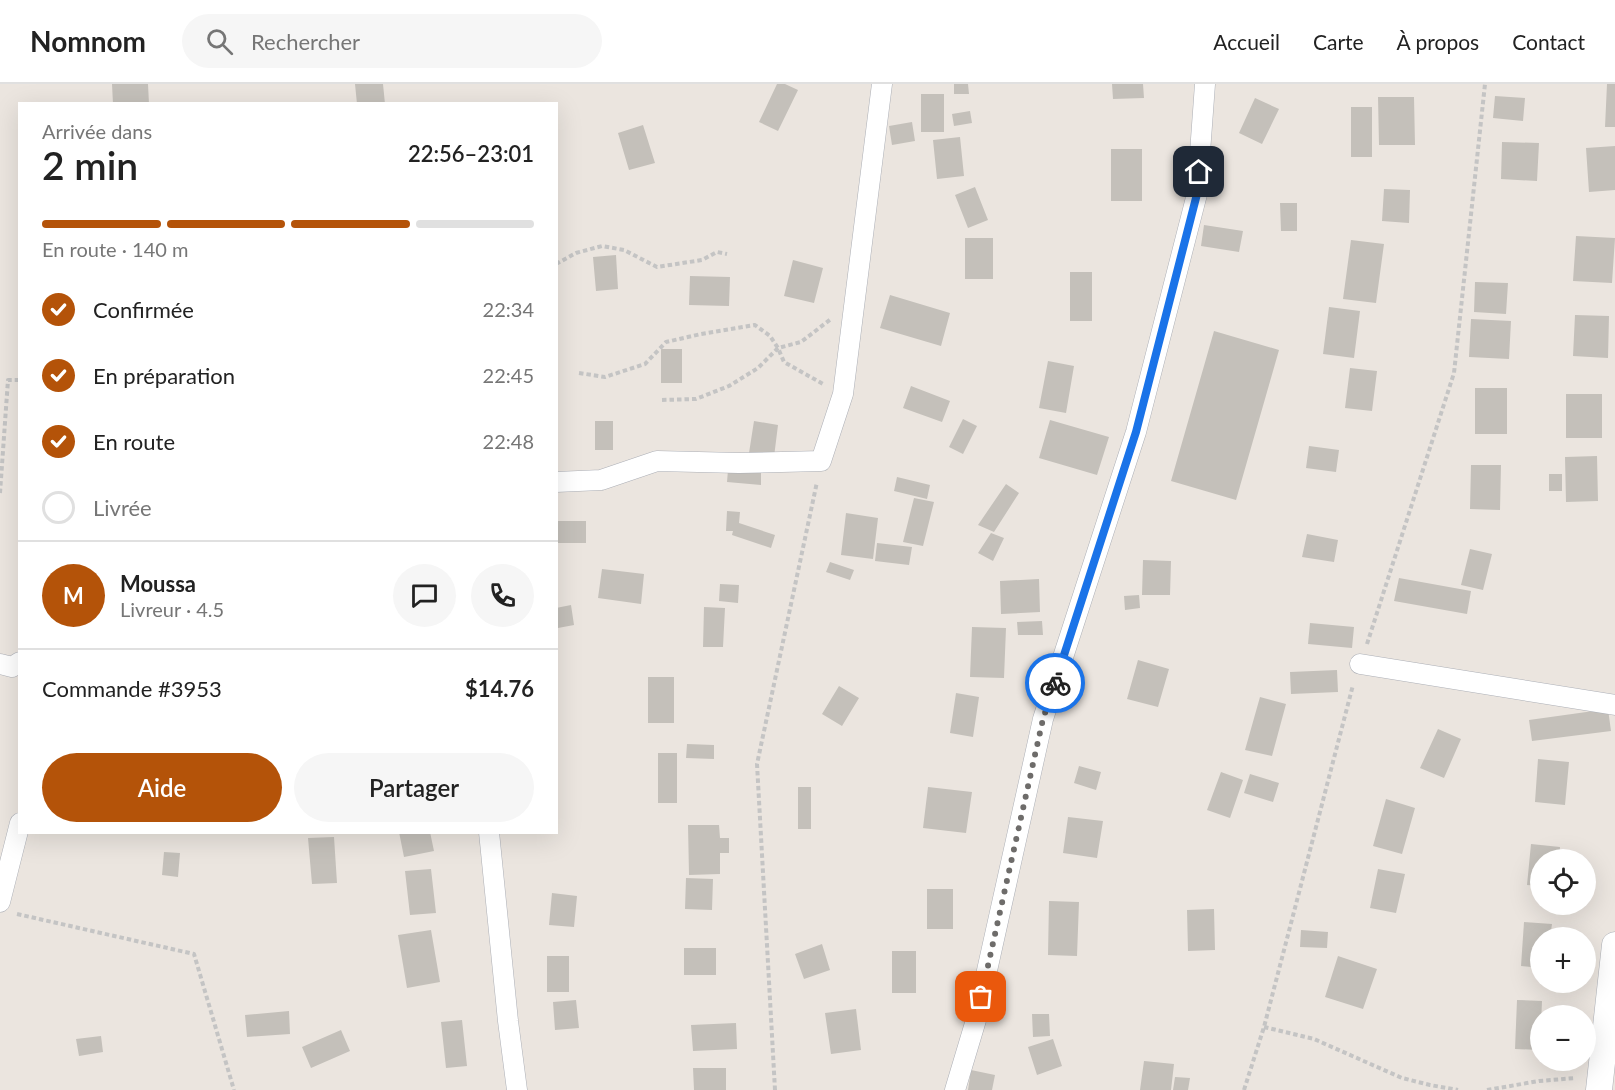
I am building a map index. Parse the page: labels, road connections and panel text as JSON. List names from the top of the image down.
{
  "page": {
    "header": "Nomnom",
    "search": "Rechercher",
    "nav": [
      "Accueil",
      "Carte",
      "À propos",
      "Contact"
    ],
    "heading": ["2 min", "Arrivée dans", "22:56–23:01"],
    "panel": [
      "Moussa",
      "Livreur · 4.5",
      "Commande #3953",
      "$14.76"
    ],
    "bar": "En route · 140 m",
    "list": [
      ["Confirmée", "22:34"],
      ["En préparation", "22:45"],
      ["En route", "22:48"],
      "Livrée"
    ],
    "round": "M",
    "buttons": ["Aide", "Partager"],
    "map_buttons": ["+", "−"]
  }
}
